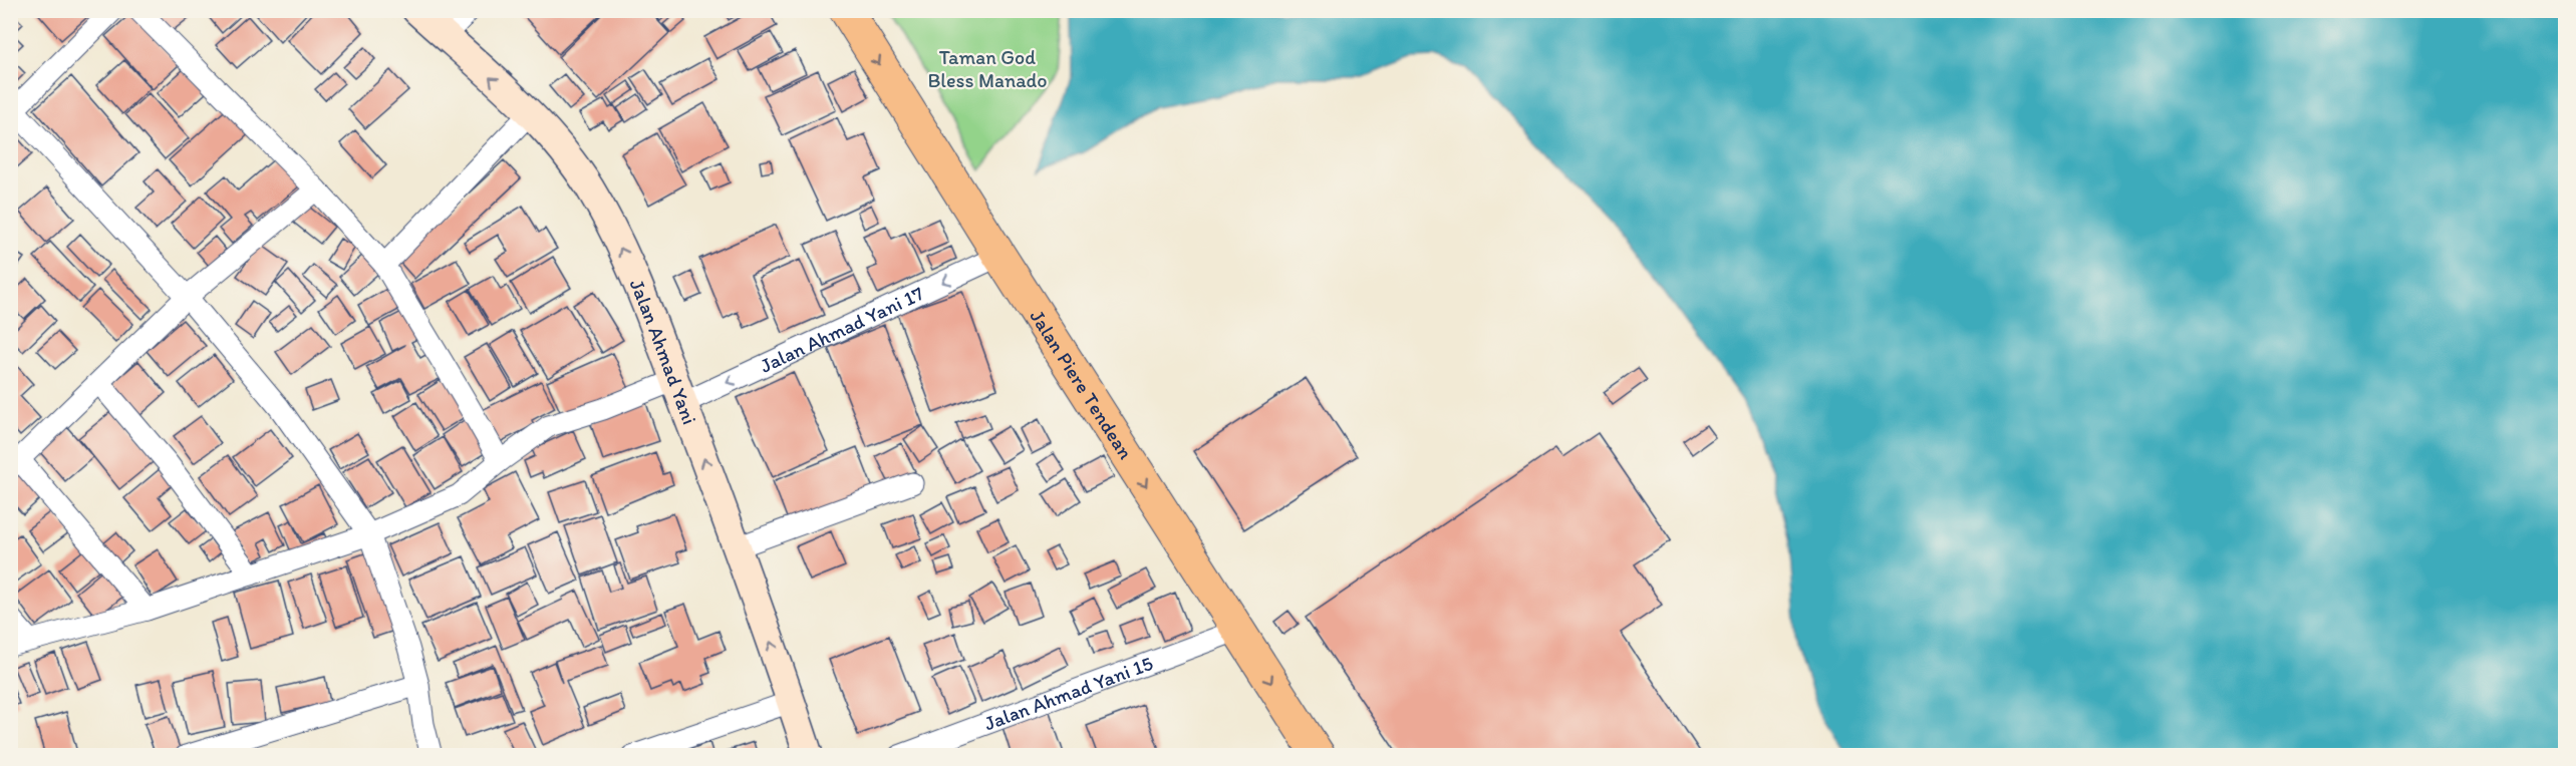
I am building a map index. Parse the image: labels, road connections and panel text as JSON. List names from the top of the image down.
{
  "streets": {
    "highway": ["Jalan Piere Tendean"],
    "main road": ["Jalan Ahmad Yani"],
    "street": ["Jalan Ahmad Yani 17", "Jalan Ahmad Yani 15"]
  },
  "crossings": [
    ["Jalan Ahmad Yani 17", "Jalan Ahmad Yani"],
    ["Jalan Ahmad Yani 17", "Jalan Piere Tendean"],
    ["Jalan Piere Tendean", "Jalan Ahmad Yani 15"]
  ],
  "one_way": ["Jalan Ahmad Yani", "Jalan Piere Tendean"],
  "parks": ["Taman God Bless Manado"]
}
